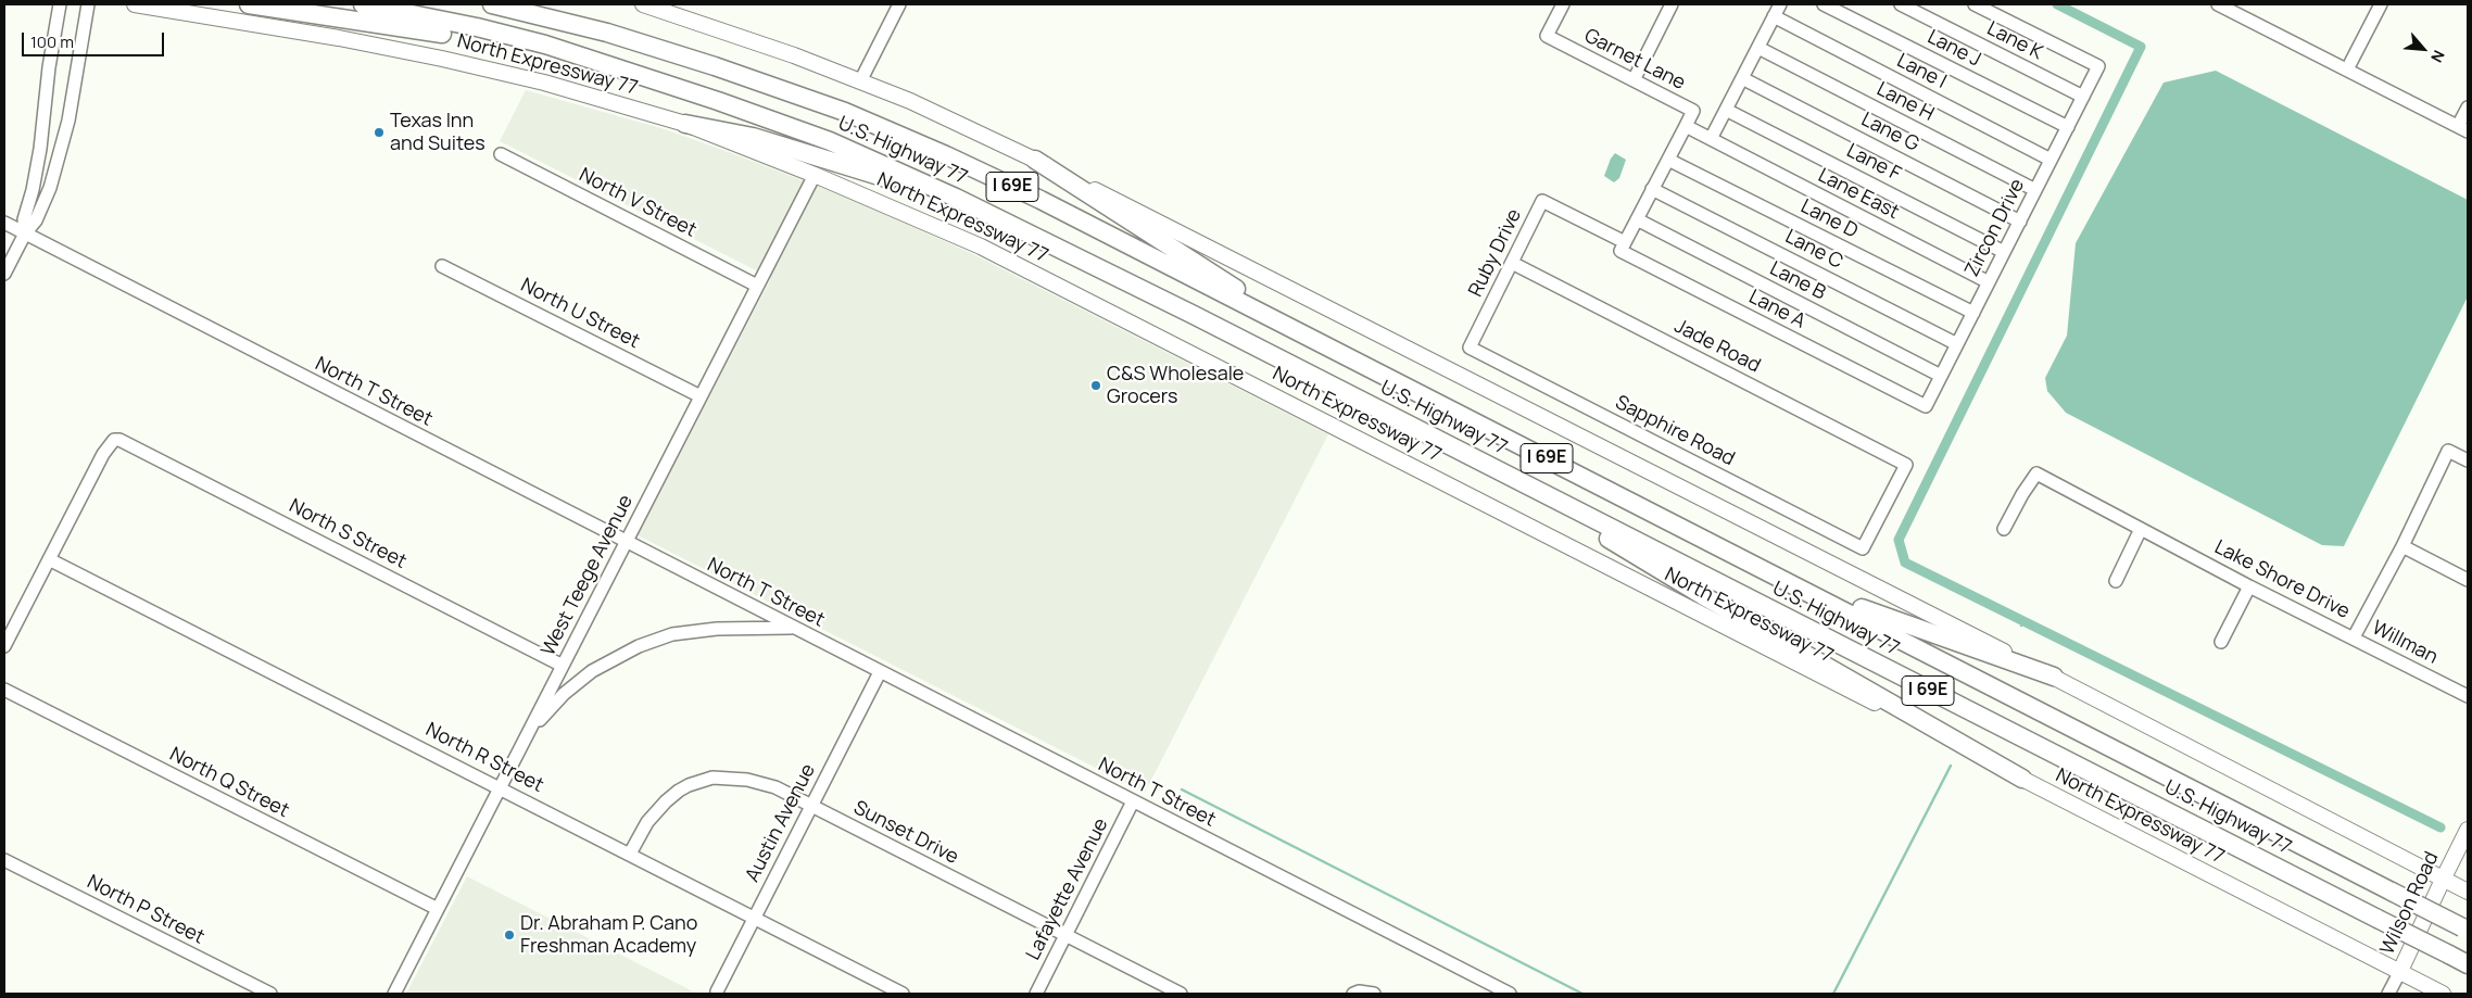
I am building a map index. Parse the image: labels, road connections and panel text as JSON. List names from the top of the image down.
{
  "streets": {
    "highway": ["U.S. Highway 77", "I 69E"],
    "main road": ["North Expressway 77", "Wilson Road"],
    "street": [
      "Lane K",
      "Lane J",
      "Garnet Lane",
      "Lane I",
      "Lane H",
      "Lane G",
      "Lane F",
      "Lane East",
      "North V Street",
      "Lane D",
      "Zircon Drive",
      "Lane C",
      "Ruby Drive",
      "Lane B",
      "Lane A",
      "North U Street",
      "Jade Road",
      "North T Street",
      "Sapphire Road",
      "North S Street",
      "West Teege Avenue",
      "Lake Shore Drive",
      "Willman",
      "North R Street",
      "North Q Street",
      "Austin Avenue",
      "Sunset Drive",
      "Lafayette Avenue",
      "North P Street"
    ]
  },
  "crossings": [
    ["Lane K", "Zircon Drive"],
    ["Lane J", "Zircon Drive"],
    ["North Expressway 77", "West Teege Avenue"],
    ["North Expressway 77", "Wilson Road"],
    ["Lane I", "Zircon Drive"],
    ["Lane H", "Zircon Drive"],
    ["Lane G", "Zircon Drive"],
    ["Lane F", "Zircon Drive"],
    ["Lane East", "Zircon Drive"],
    ["North V Street", "West Teege Avenue"],
    ["Lane D", "Zircon Drive"],
    ["Zircon Drive", "Lane C"],
    ["Zircon Drive", "Lane B"],
    ["Zircon Drive", "Lane A"],
    ["Ruby Drive", "Lane A"],
    ["Ruby Drive", "Jade Road"],
    ["Ruby Drive", "Sapphire Road"],
    ["North U Street", "West Teege Avenue"],
    ["Jade Road", "Sapphire Road"],
    ["North T Street", "West Teege Avenue"],
    ["North T Street", "Austin Avenue"],
    ["North T Street", "Lafayette Avenue"],
    ["North S Street", "West Teege Avenue"],
    ["North S Street", "North R Street"],
    ["West Teege Avenue", "North R Street"],
    ["West Teege Avenue", "North Q Street"],
    ["Lake Shore Drive", "Willman"],
    ["North R Street", "Austin Avenue"],
    ["North R Street", "Sunset Drive"],
    ["Austin Avenue", "Sunset Drive"],
    ["Sunset Drive", "Lafayette Avenue"]
  ],
  "places": ["Texas Inn and Suites", "C&S Wholesale Grocers", "Dr. Abraham P. Cano Freshman Academy"],
  "scale_bar": "100 m",
  "north": "bottom right"
}
